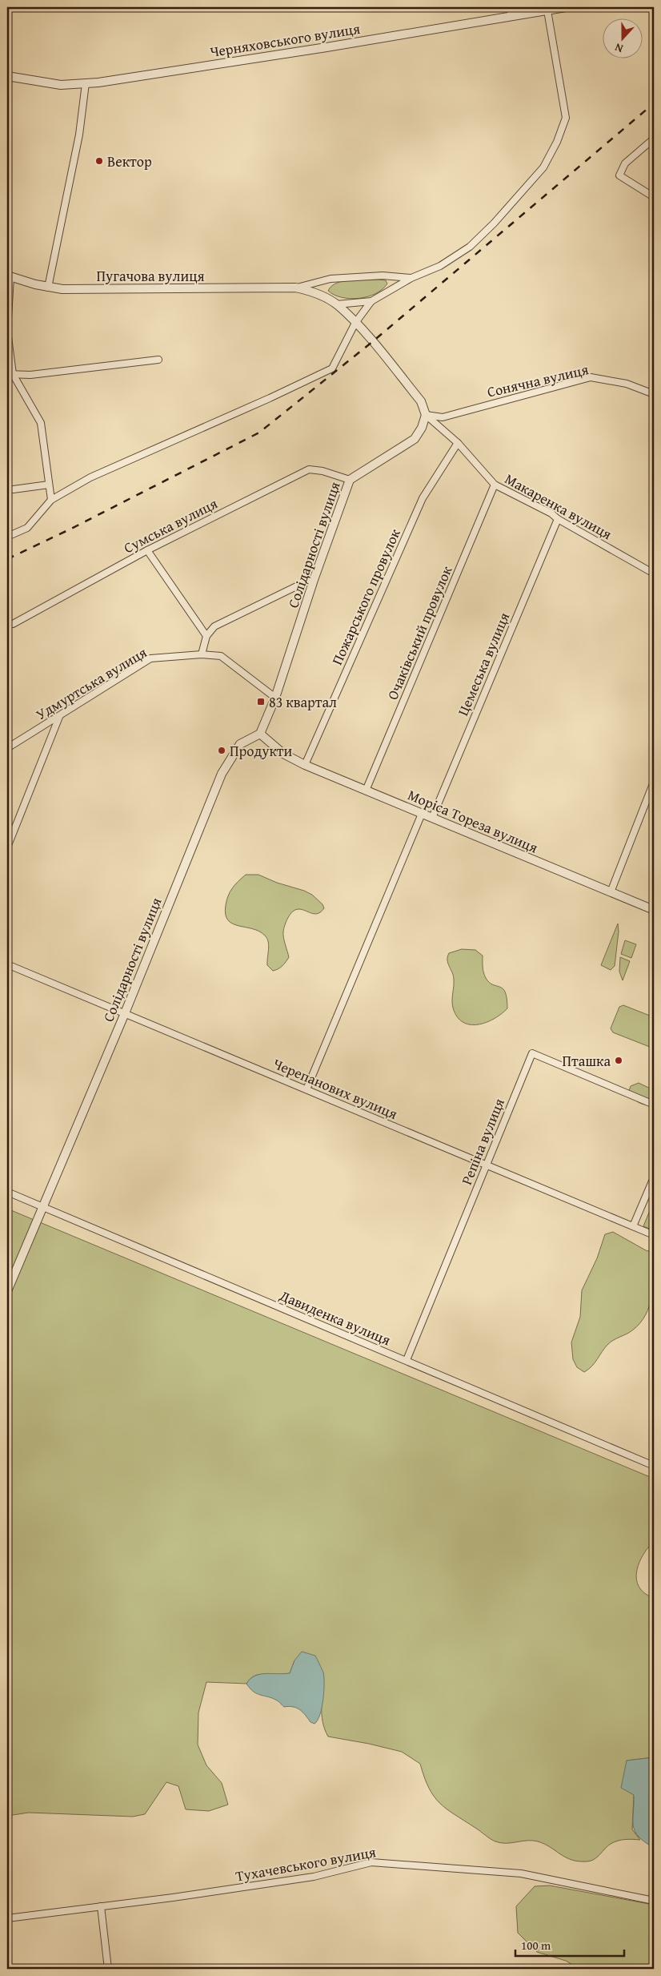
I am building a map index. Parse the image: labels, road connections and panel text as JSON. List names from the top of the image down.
{
  "streets": {
    "street": [
      "Черняховського вулиця",
      "Пугачова вулиця",
      "Сонячна вулиця",
      "Макаренка вулиця",
      "Сумська вулиця",
      "Солідарності вулиця",
      "Пожарського провулок",
      "Очакiвський провулок",
      "Цемеська вулиця",
      "Удмуртська вулиця",
      "Моріса Тореза вулиця",
      "Черепанових вулиця",
      "Репiна вулиця",
      "Давиденка вулиця",
      "Тухачевського вулиця"
    ]
  },
  "crossings": [
    ["Пугачова вулиця", "Сонячна вулиця"],
    ["Пугачова вулиця", "Макаренка вулиця"],
    ["Пугачова вулиця", "Солідарності вулиця"],
    ["Сонячна вулиця", "Макаренка вулиця"],
    ["Сонячна вулиця", "Солідарності вулиця"],
    ["Макаренка вулиця", "Солідарності вулиця"],
    ["Макаренка вулиця", "Пожарського провулок"],
    ["Макаренка вулиця", "Очакiвський провулок"],
    ["Макаренка вулиця", "Цемеська вулиця"],
    ["Сумська вулиця", "Солідарності вулиця"],
    ["Солідарності вулиця", "Удмуртська вулиця"],
    ["Солідарності вулиця", "Моріса Тореза вулиця"],
    ["Солідарності вулиця", "Черепанових вулиця"],
    ["Солідарності вулиця", "Давиденка вулиця"],
    ["Пожарського провулок", "Моріса Тореза вулиця"],
    ["Очакiвський провулок", "Моріса Тореза вулиця"],
    ["Цемеська вулиця", "Моріса Тореза вулиця"],
    ["Черепанових вулиця", "Репiна вулиця"],
    ["Репiна вулиця", "Давиденка вулиця"]
  ],
  "places": {
    "other": ["Вектор", "Продукти", "Пташка"],
    "transit": ["83 квартал"]
  },
  "scale_bar": "100 m",
  "north": "bottom"
}
